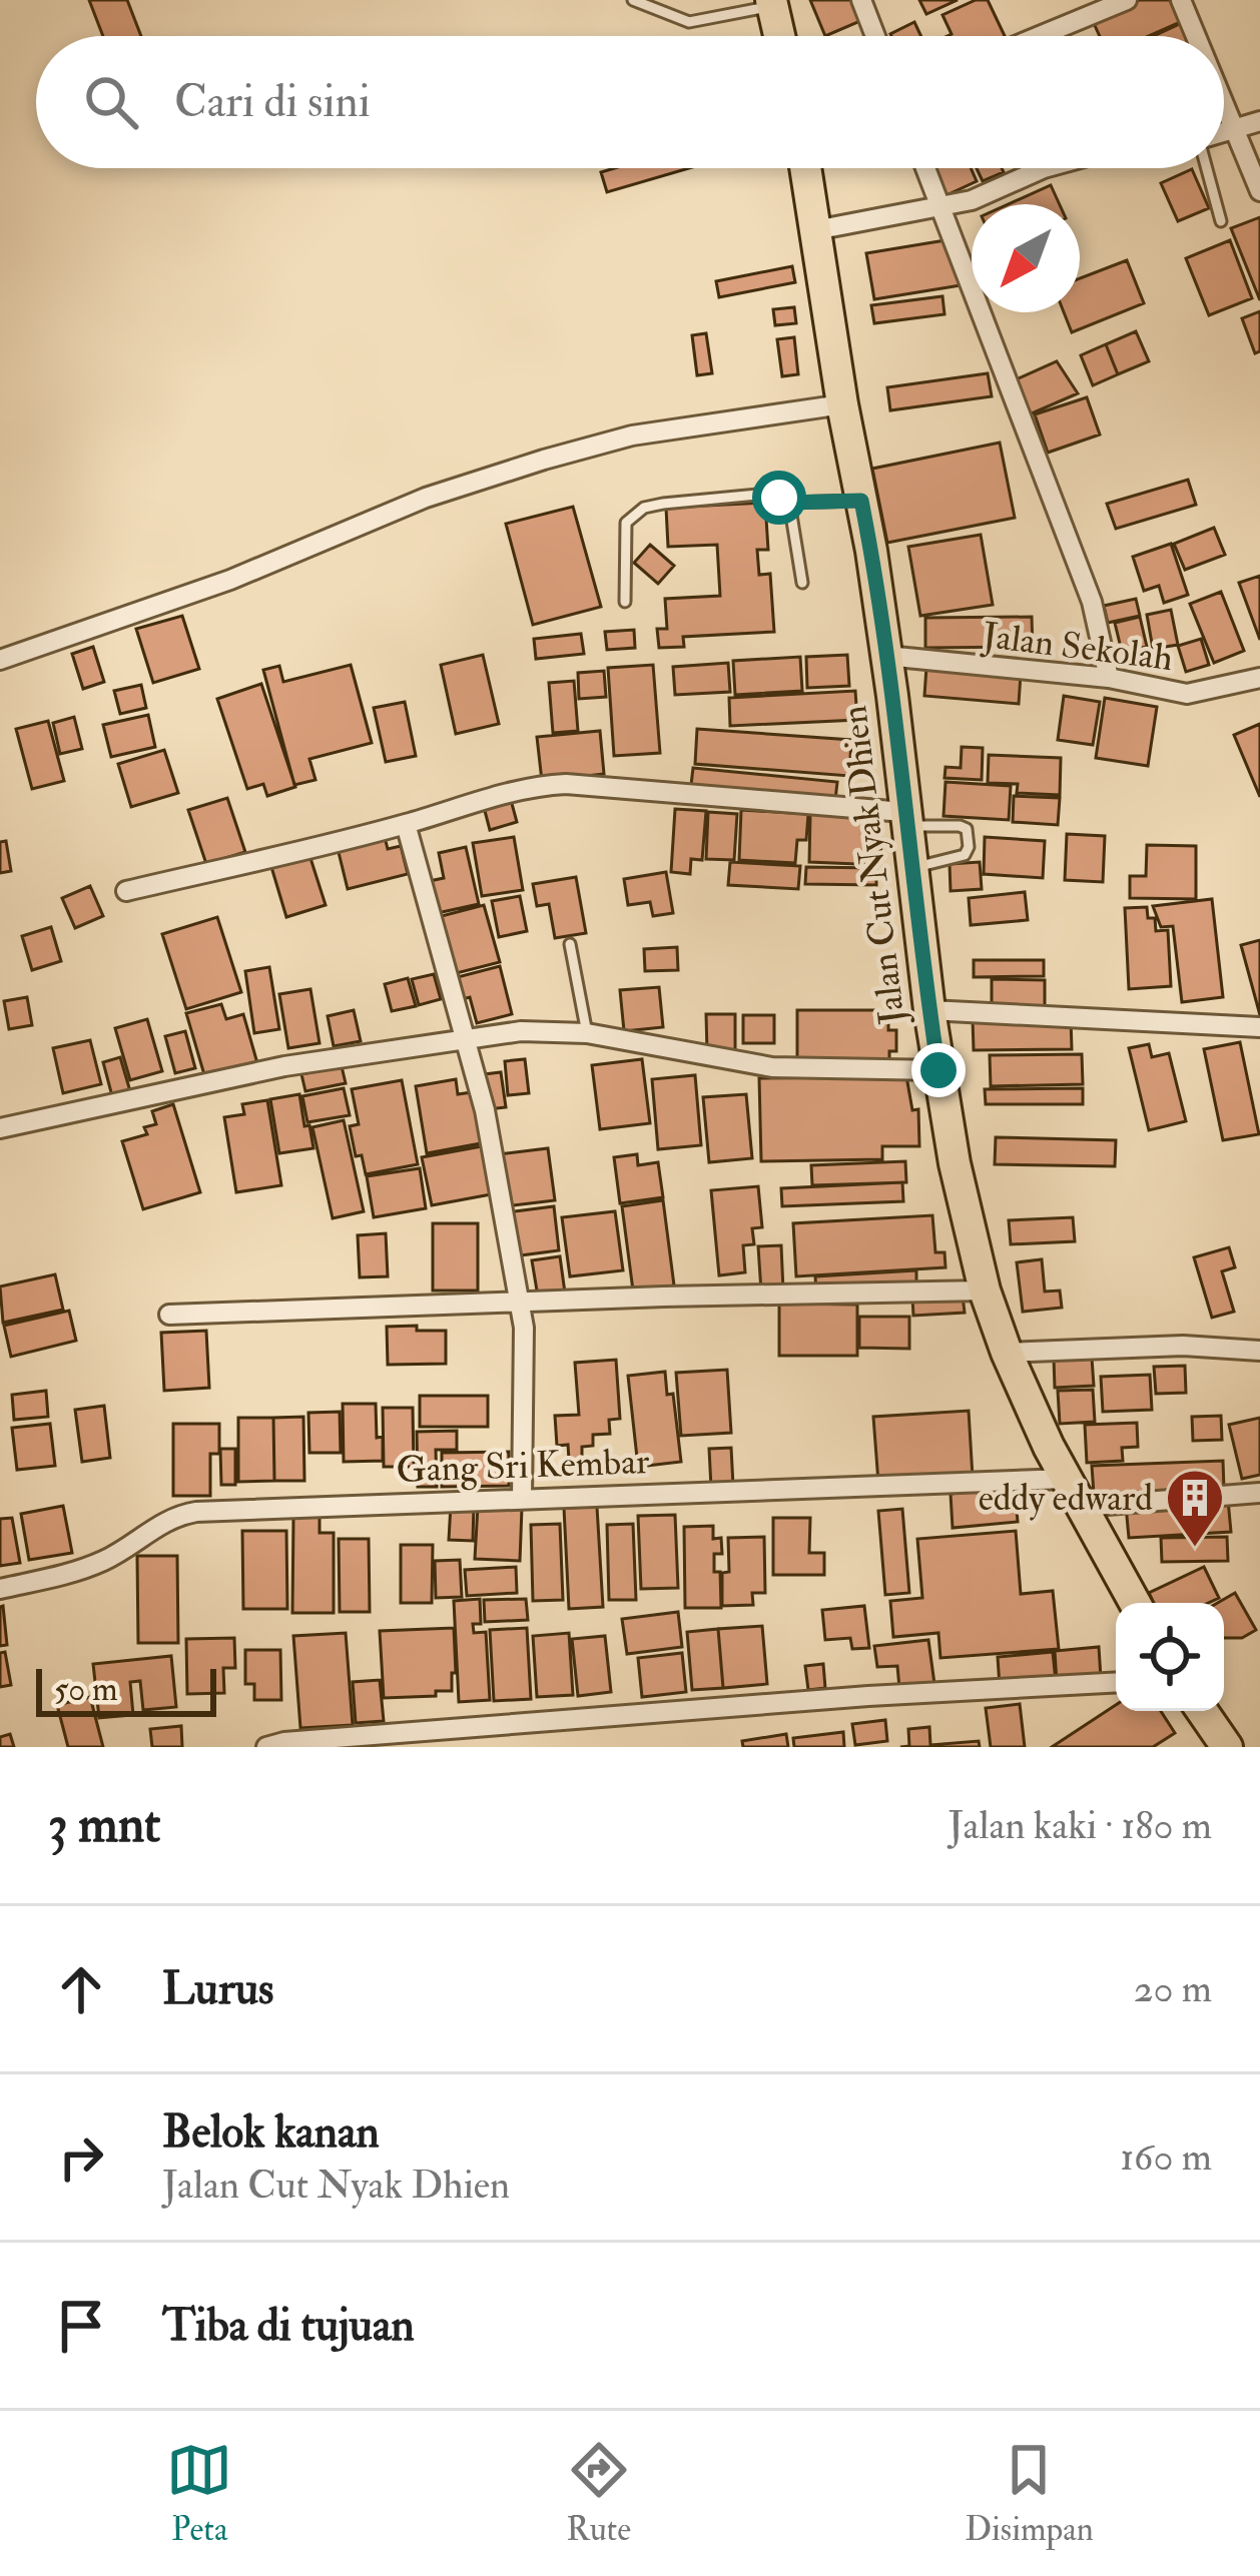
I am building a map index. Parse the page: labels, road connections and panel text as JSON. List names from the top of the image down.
{
  "streets": {
    "main road": ["Jalan Cut Nyak Dhien"],
    "street": ["Jalan Sekolah", "Gang Sri Kembar"]
  },
  "crossings": [
    ["Jalan Sekolah", "Jalan Cut Nyak Dhien"],
    ["Jalan Cut Nyak Dhien", "Gang Sri Kembar"]
  ],
  "places": {
    "building": ["eddy edward"]
  },
  "scale_bar": "50 m",
  "north": "bottom left",
  "page": {
    "search": "Cari di sini",
    "scale": "50 m",
    "heading": ["3 mnt", "Jalan kaki · 180 m"],
    "list": [
      ["Lurus", "20 m"],
      ["Belok kanan", "Jalan Cut Nyak Dhien", "160 m"],
      "Tiba di tujuan"
    ],
    "nav": ["Peta", "Rute", "Disimpan"]
  }
}
